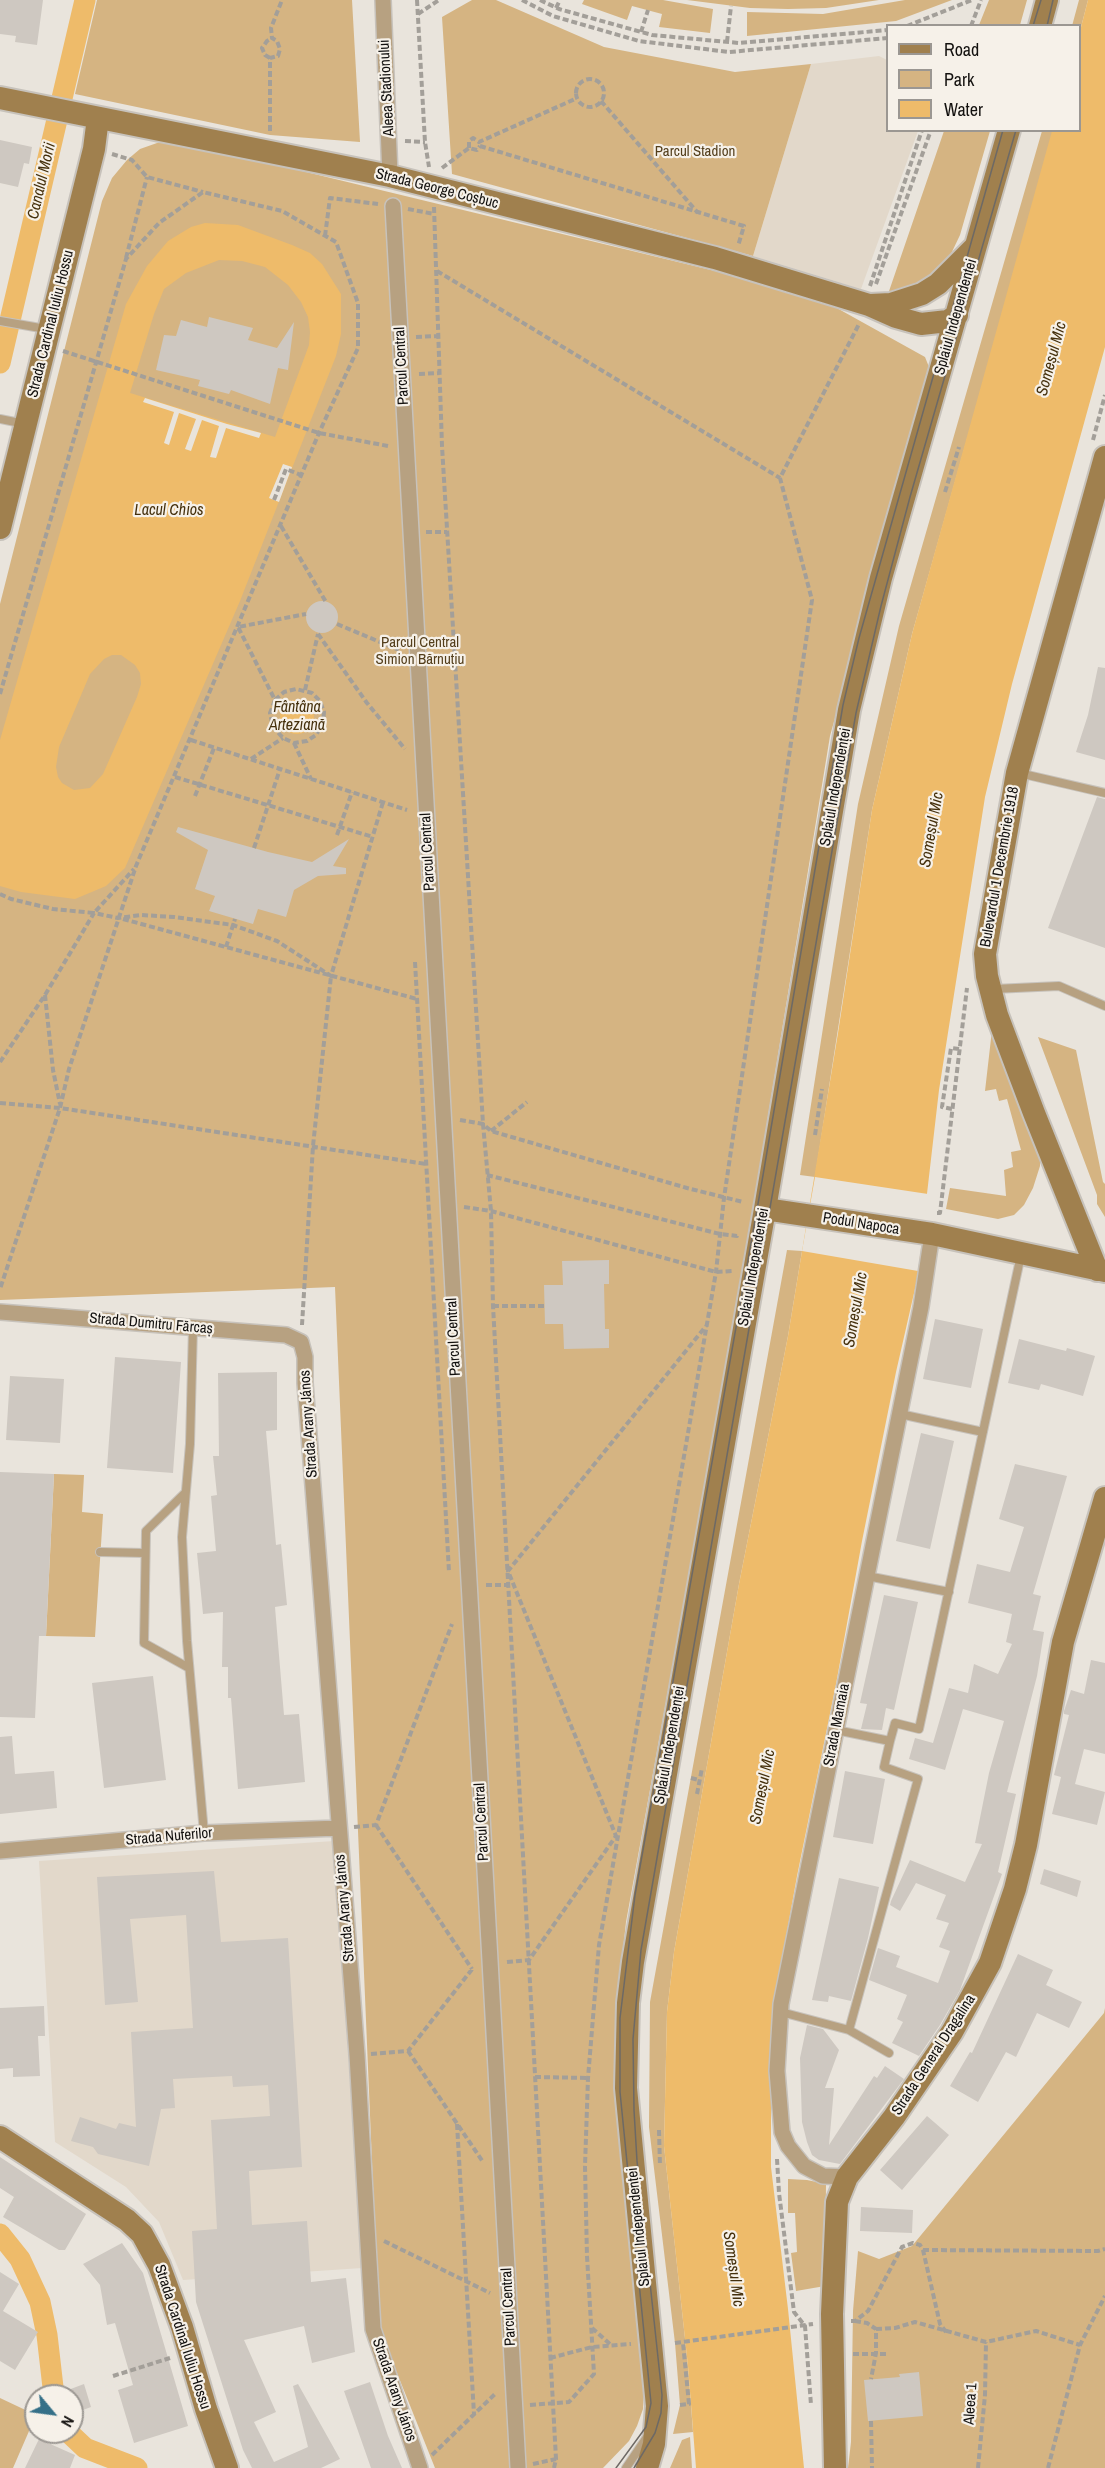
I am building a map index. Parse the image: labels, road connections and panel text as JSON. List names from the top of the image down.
{
  "streets": {
    "main road": [
      "Strada George Coșbuc",
      "Splaiul Independenței",
      "Strada Cardinal Iuliu Hossu",
      "Bulevardul 1 Decembrie 1918",
      "Podul Napoca",
      "Strada General Dragalina"
    ],
    "street": [
      "Aleea Stadionului",
      "Parcul Central",
      "Strada Dumitru Fărcaș",
      "Strada Arany János",
      "Strada Mamaia",
      "Strada Nuferilor"
    ],
    "path": ["Aleea 1"]
  },
  "crossings": [
    ["Aleea Stadionului", "Strada George Coșbuc"],
    ["Strada George Coșbuc", "Splaiul Independenței"],
    ["Strada George Coșbuc", "Strada Cardinal Iuliu Hossu"],
    ["Splaiul Independenței", "Podul Napoca"],
    ["Bulevardul 1 Decembrie 1918", "Podul Napoca"],
    ["Podul Napoca", "Strada Mamaia"],
    ["Strada Dumitru Fărcaș", "Strada Arany János"],
    ["Strada Arany János", "Strada Nuferilor"],
    ["Strada Mamaia", "Strada General Dragalina"]
  ],
  "water": [
    "Canalul Morii",
    "Someșul Mic",
    "Lacul Chios",
    "Fântâna Arteziană"
  ],
  "parks": ["Parcul Stadion", "Parcul Central Simion Bărnuțiu"],
  "legend": ["Road", "Park", "Water"],
  "north": "bottom right"
}
